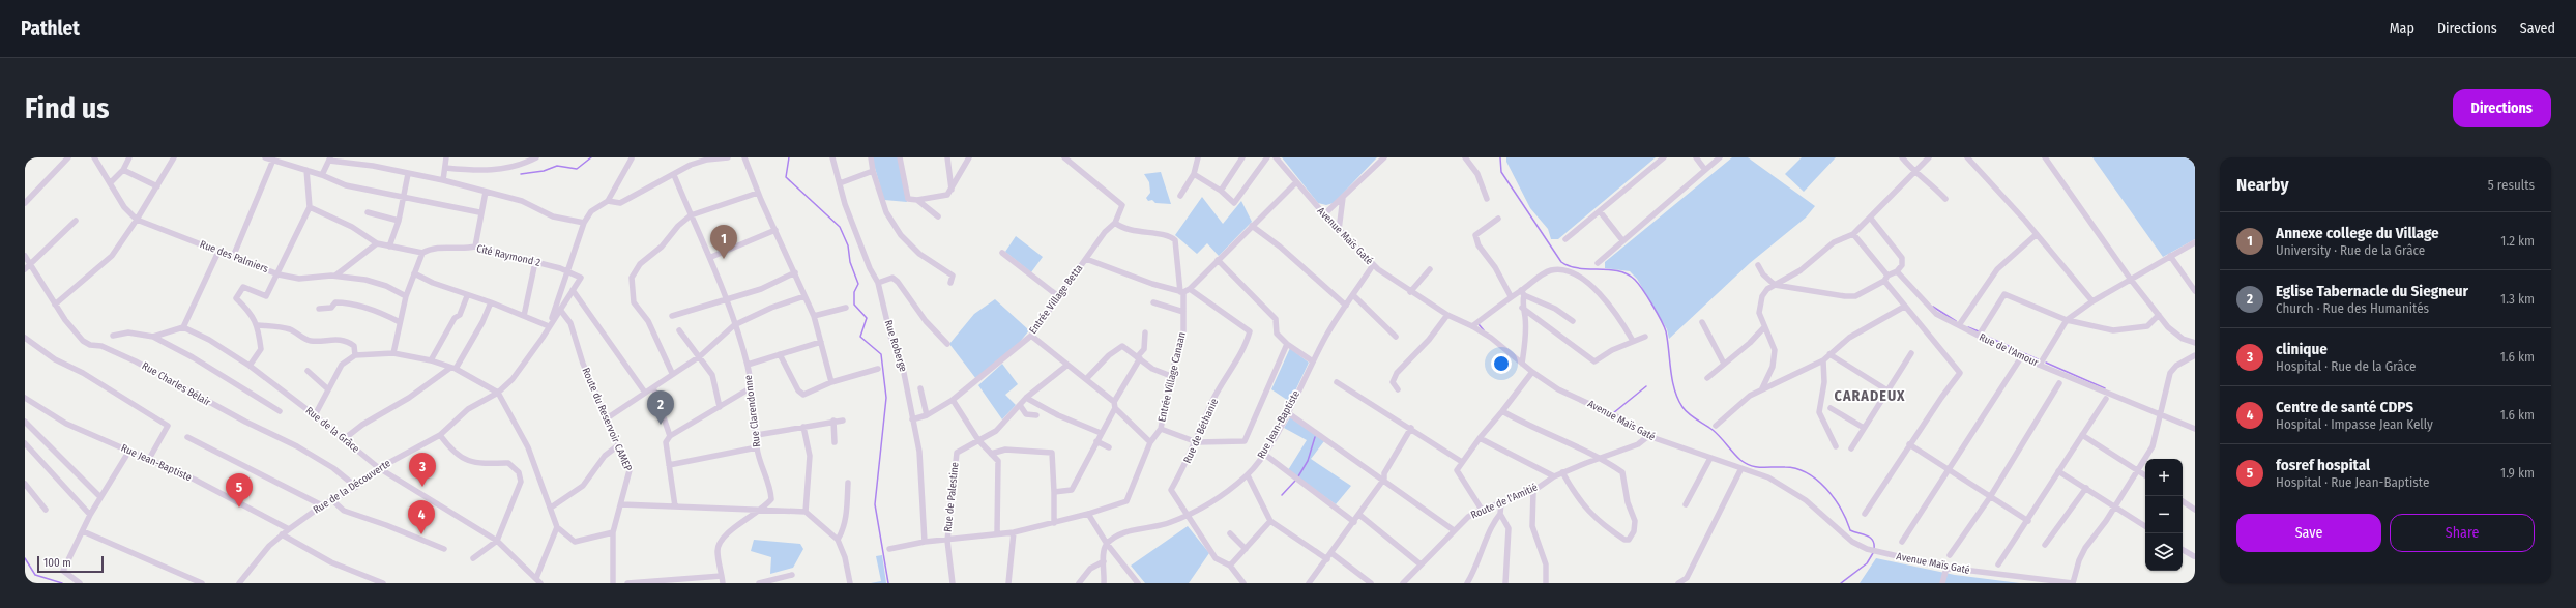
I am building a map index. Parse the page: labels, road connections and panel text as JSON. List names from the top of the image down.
{
  "streets": {
    "street": [
      "Avenue Maïs Gaté",
      "Cité Raymond 2",
      "Rue des Palmiers",
      "Entrée Village Betta",
      "Rue Roberge",
      "Rue de l'Amour",
      "Entrée Village Canaan",
      "Rue Charles Bélair",
      "Rue Clarendonne",
      "Route du Reservoir CAMEP",
      "Rue Jean-Baptiste",
      "Rue de la Grâce",
      "Rue de Béthanie",
      "Rue de la Découverte",
      "Rue de Palestine",
      "Route de l'Amitié"
    ]
  },
  "crossings": [
    ["Avenue Maïs Gaté", "Rue Jean-Baptiste"],
    ["Avenue Maïs Gaté", "Route de l'Amitié"],
    ["Cité Raymond 2", "Rue de la Découverte"],
    ["Entrée Village Betta", "Rue Roberge"],
    ["Entrée Village Betta", "Entrée Village Canaan"],
    ["Rue Roberge", "Entrée Village Canaan"],
    ["Entrée Village Canaan", "Rue de Béthanie"],
    ["Entrée Village Canaan", "Rue de Palestine"],
    ["Rue Charles Bélair", "Rue de la Découverte"],
    ["Route du Reservoir CAMEP", "Rue de la Découverte"],
    ["Rue Jean-Baptiste", "Rue de Béthanie"],
    ["Rue Jean-Baptiste", "Rue de la Découverte"],
    ["Rue de la Grâce", "Rue de la Découverte"]
  ],
  "districts": ["CARADEUX"],
  "scale_bar": "100 m",
  "page": {
    "header": "Pathlet",
    "nav": ["Map", "Directions", "Saved"],
    "buttons": [
      "Directions",
      ["Save", "Share"]
    ],
    "title": "Find us",
    "heading": ["Nearby", "5 results"],
    "list": [
      {
        "mark": "1",
        "name": "Annexe college du Village",
        "note": "University · Rue de la Grâce",
        "value": "1.2 km"
      },
      {
        "mark": "2",
        "name": "Eglise Tabernacle du Siegneur",
        "note": "Church · Rue des Humanités",
        "value": "1.3 km"
      },
      {
        "mark": "3",
        "name": "clinique",
        "note": "Hospital · Rue de la Grâce",
        "value": "1.6 km"
      },
      {
        "mark": "4",
        "name": "Centre de santé CDPS",
        "note": "Hospital · Impasse Jean Kelly",
        "value": "1.6 km"
      },
      {
        "mark": "5",
        "name": "fosref hospital",
        "note": "Hospital · Rue Jean-Baptiste",
        "value": "1.9 km"
      }
    ],
    "pins": [
      "1",
      "2",
      "3",
      "5",
      "4"
    ],
    "map_buttons": ["+", "−"],
    "scale": "100 m"
  }
}
